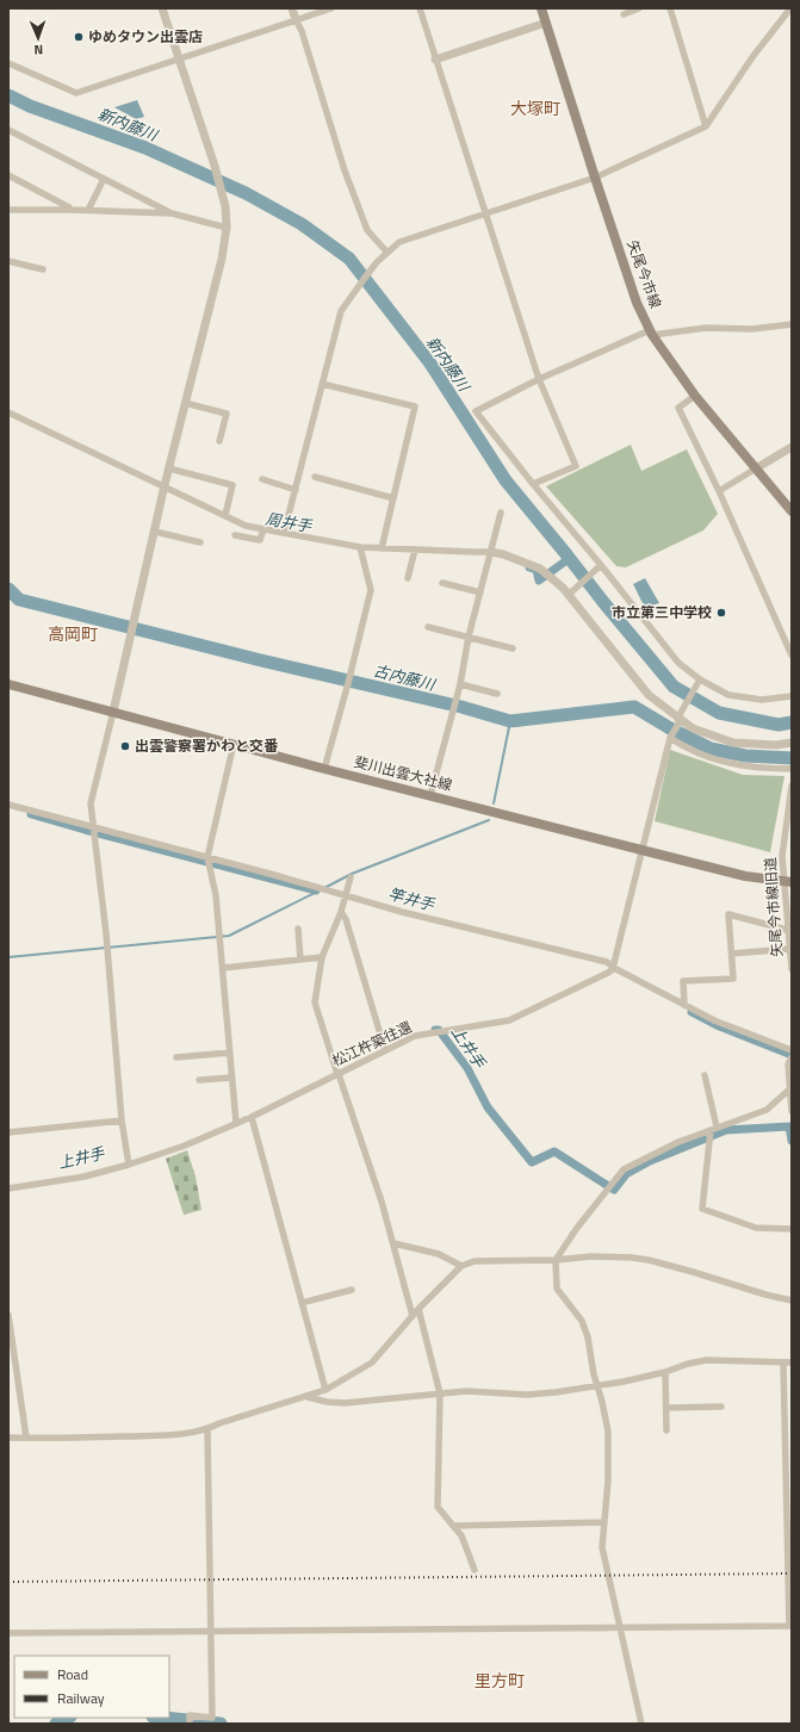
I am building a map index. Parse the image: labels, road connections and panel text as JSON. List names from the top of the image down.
{
  "streets": {
    "main road": ["矢尾今市線", "斐川出雲大社線"],
    "street": ["矢尾今市線旧道", "松江杵築往還"]
  },
  "crossings": [
    ["斐川出雲大社線", "矢尾今市線旧道"]
  ],
  "districts": ["大塚町", "高岡町", "里方町"],
  "water": [
    "新内藤川",
    "周井手",
    "古内藤川",
    "竿井手",
    "上井手"
  ],
  "places": ["ゆめタウン出雲店", "市立第三中学校", "出雲警察署かわと交番"],
  "legend": ["Road", "Railway"],
  "north": "bottom"
}
